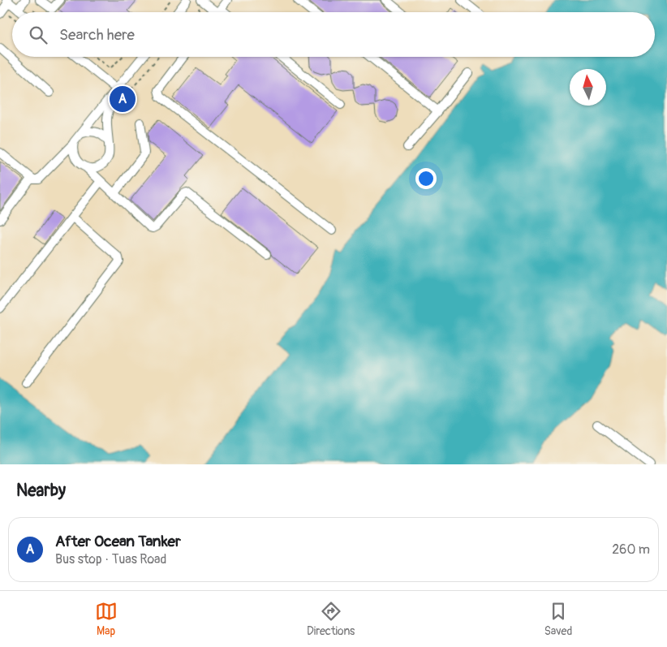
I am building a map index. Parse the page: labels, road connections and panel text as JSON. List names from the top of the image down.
{
  "north": "top",
  "page": {
    "search": "Search here",
    "pins": "A",
    "heading": "Nearby",
    "list": [
      {
        "mark": "A",
        "name": "After Ocean Tanker",
        "note": "Bus stop · Tuas Road",
        "value": "260 m"
      }
    ],
    "nav": ["Map", "Directions", "Saved"]
  }
}
